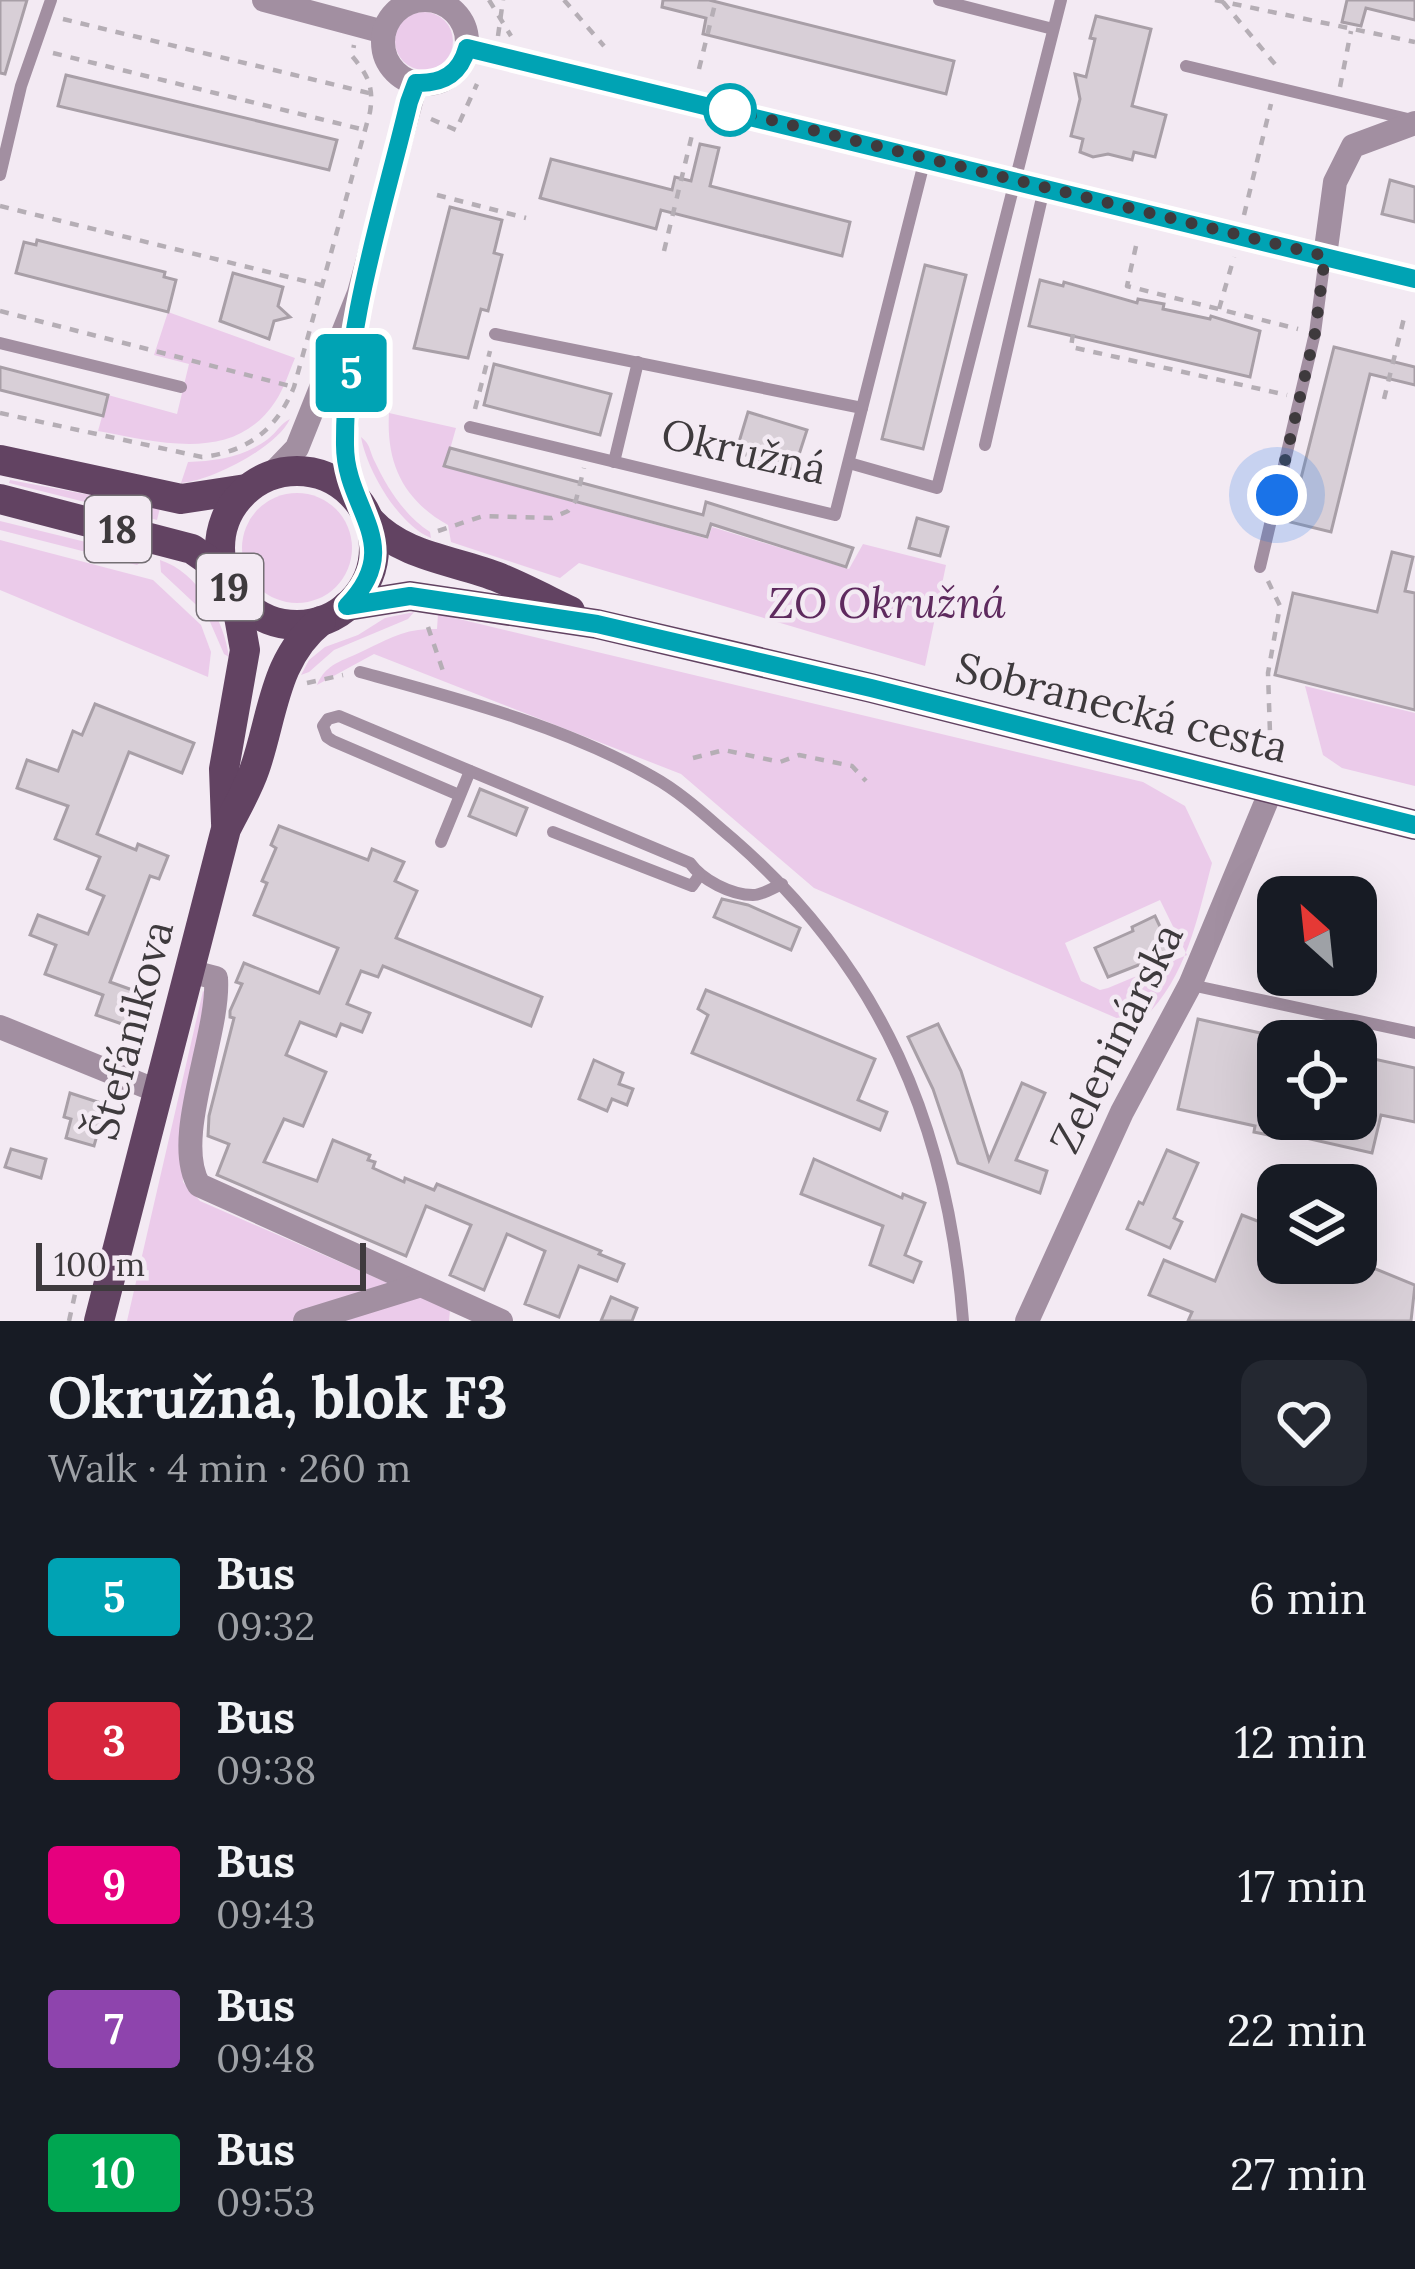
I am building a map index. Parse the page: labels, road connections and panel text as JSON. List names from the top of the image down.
{
  "streets": {
    "main road": [
      "18",
      "19",
      "Sobranecká cesta",
      "Štefánikova"
    ],
    "street": ["Zeleninárska"],
    "lane": ["Okružná"]
  },
  "crossings": [
    ["18", "19"],
    ["18", "Sobranecká cesta"],
    ["19", "Sobranecká cesta"],
    ["19", "Štefánikova"],
    ["Sobranecká cesta", "Zeleninárska"]
  ],
  "parks": ["ZO Okružná"],
  "lines": ["bus line 5"],
  "scale_bar": "100 m",
  "north": "top left",
  "page": {
    "on_map": "5",
    "scale": "100 m",
    "heading": ["Okružná, blok F3", "Walk · 4 min · 260 m"],
    "list": [
      {
        "mark": "5",
        "name": "Bus",
        "note": "09:32",
        "value": "6 min"
      },
      {
        "mark": "3",
        "name": "Bus",
        "note": "09:38",
        "value": "12 min"
      },
      {
        "mark": "9",
        "name": "Bus",
        "note": "09:43",
        "value": "17 min"
      },
      {
        "mark": "7",
        "name": "Bus",
        "note": "09:48",
        "value": "22 min"
      },
      {
        "mark": "10",
        "name": "Bus",
        "note": "09:53",
        "value": "27 min"
      }
    ]
  }
}
